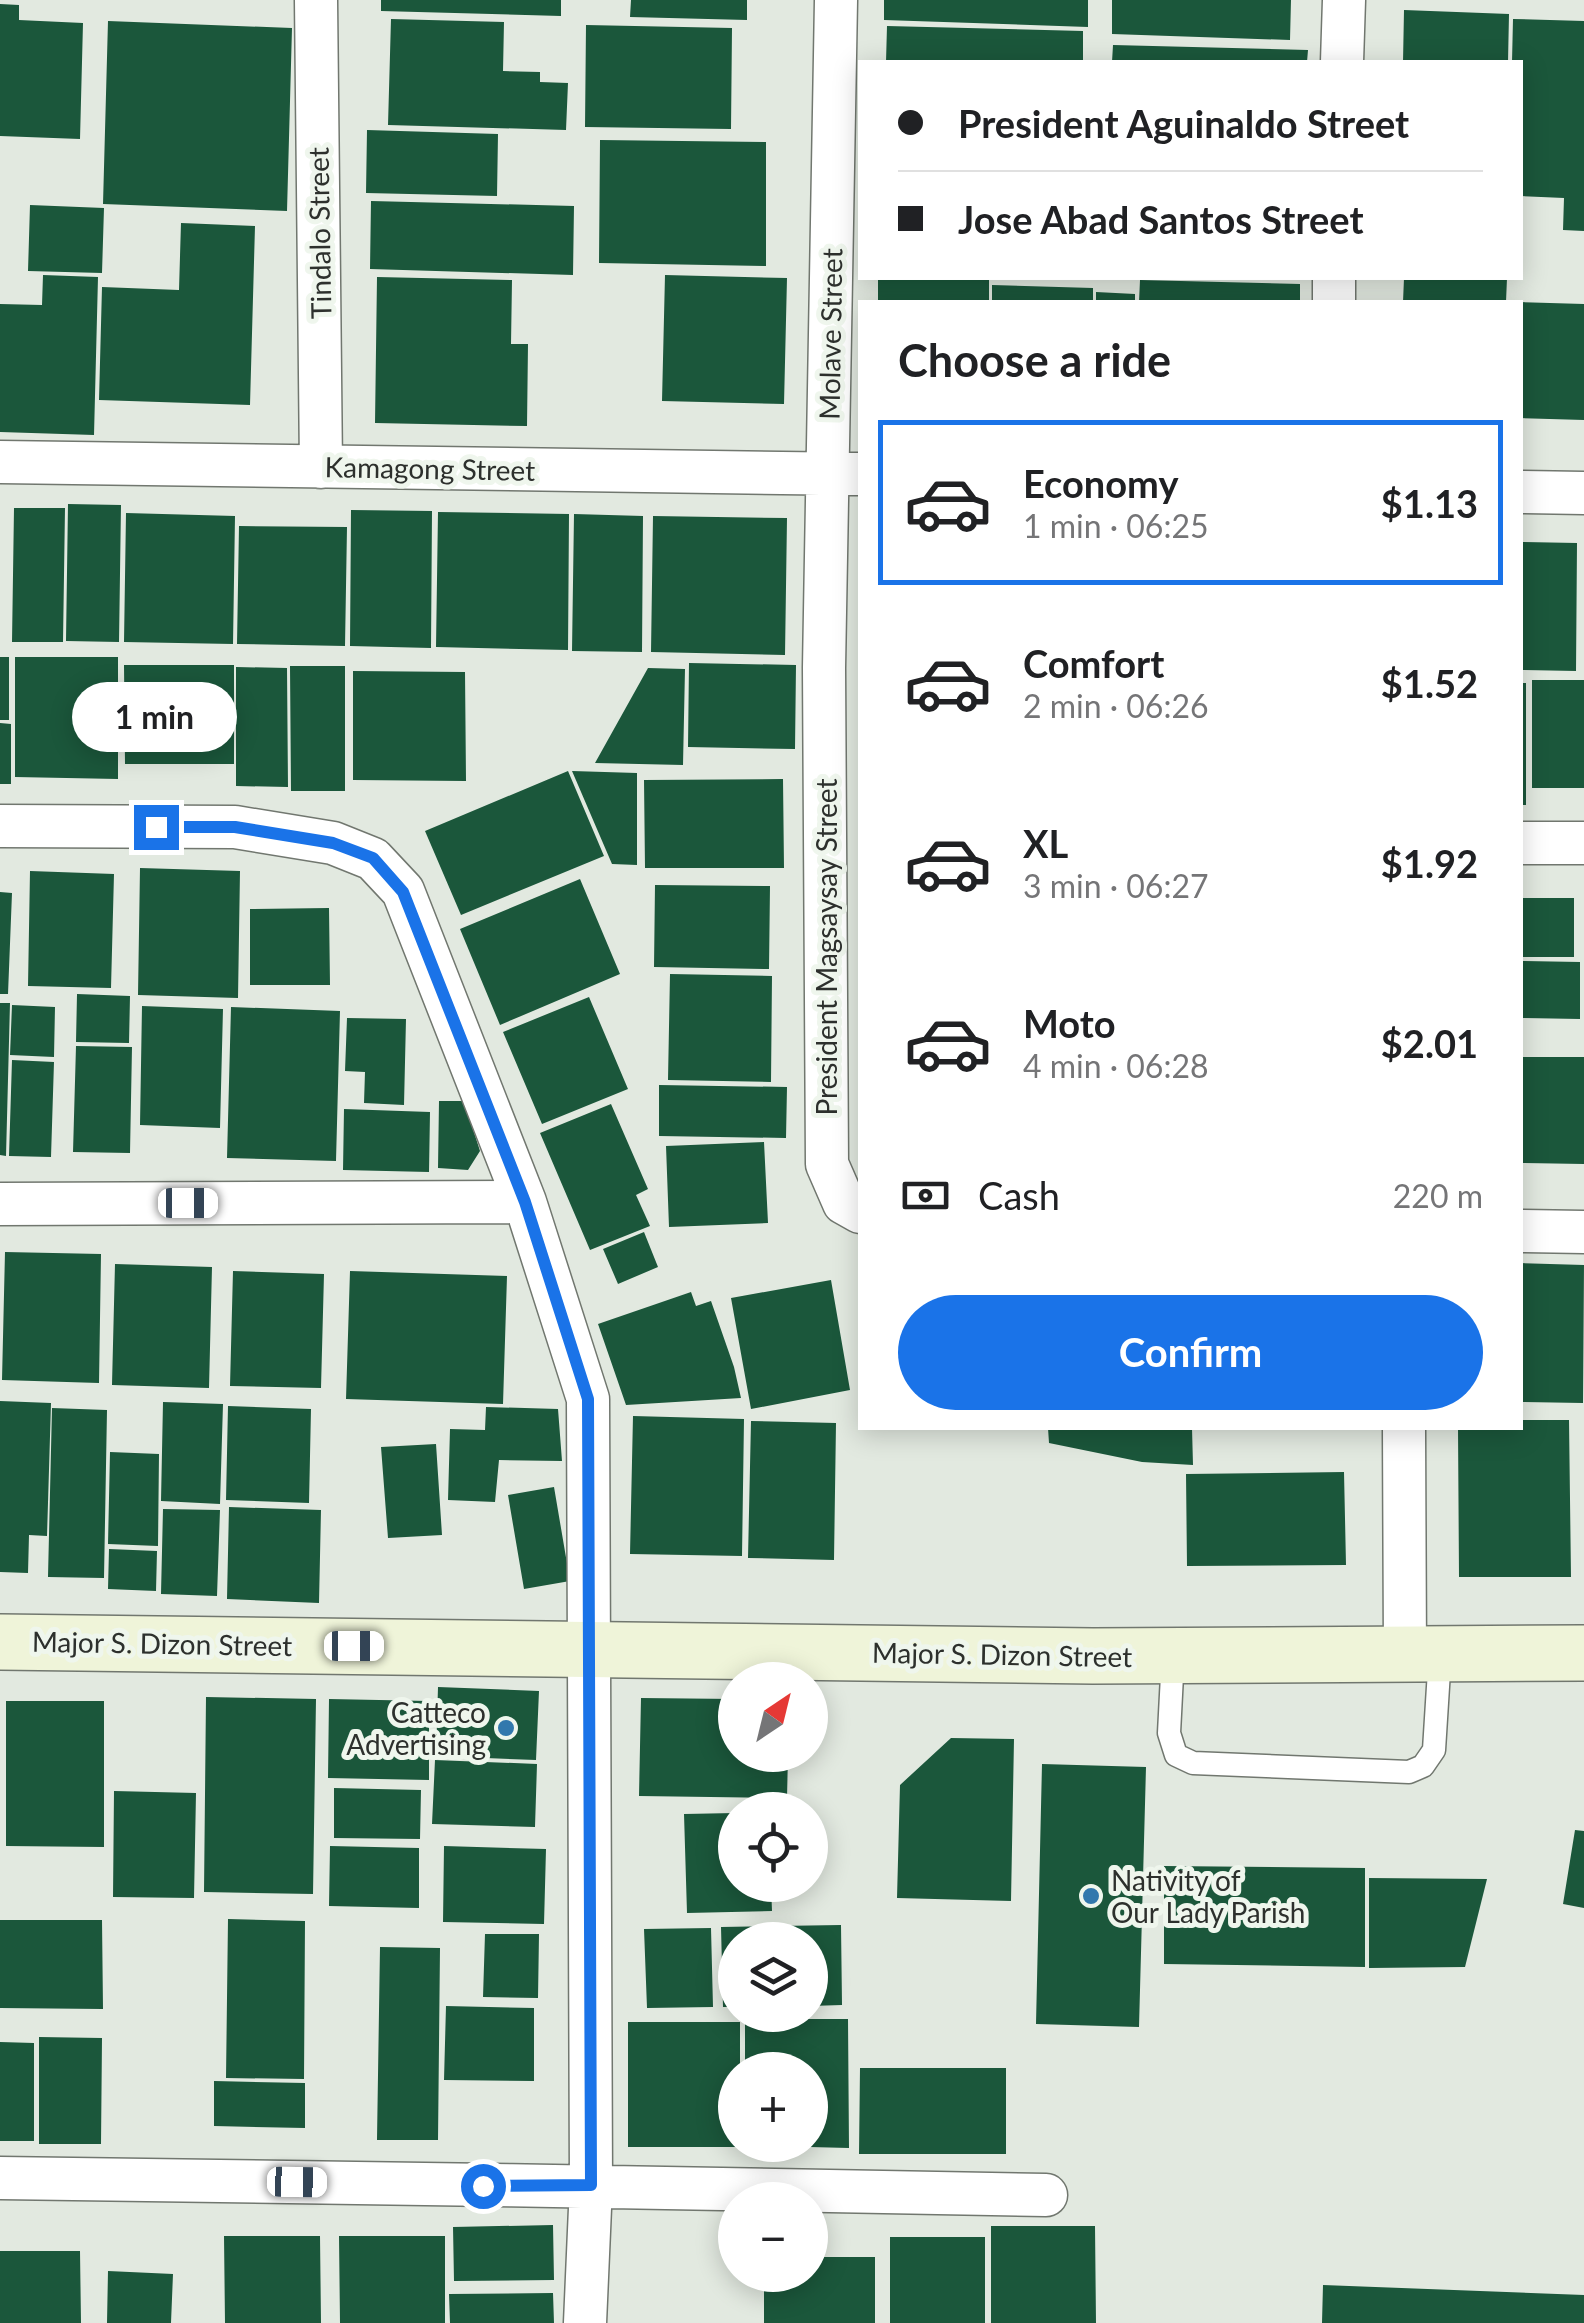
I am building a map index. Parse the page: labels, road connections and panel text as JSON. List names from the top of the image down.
{
  "streets": {
    "street": [
      "Tindalo Street",
      "Molave Street",
      "Kamagong Street",
      "President Magsaysay Street",
      "Major S. Dizon Street"
    ]
  },
  "crossings": [
    ["Tindalo Street", "Kamagong Street"],
    ["Molave Street", "Kamagong Street"],
    ["Molave Street", "President Magsaysay Street"]
  ],
  "places": ["Catteco Advertising", "Nativity of Our Lady Parish"],
  "north": "top right",
  "page": {
    "banner": ["President Aguinaldo Street", "Jose Abad Santos Street"],
    "heading": "Choose a ride",
    "list": [
      {
        "name": "Economy",
        "note": "1 min · 06:25",
        "value": "$1.13"
      },
      {
        "name": "Comfort",
        "note": "2 min · 06:26",
        "value": "$1.52"
      },
      {
        "name": "XL",
        "note": "3 min · 06:27",
        "value": "$1.92"
      },
      {
        "name": "Moto",
        "note": "4 min · 06:28",
        "value": "$2.01"
      }
    ],
    "bubble": "1 min",
    "pay": ["Cash", "220 m"],
    "buttons": "Confirm",
    "map_buttons": ["+", "−"]
  }
}
